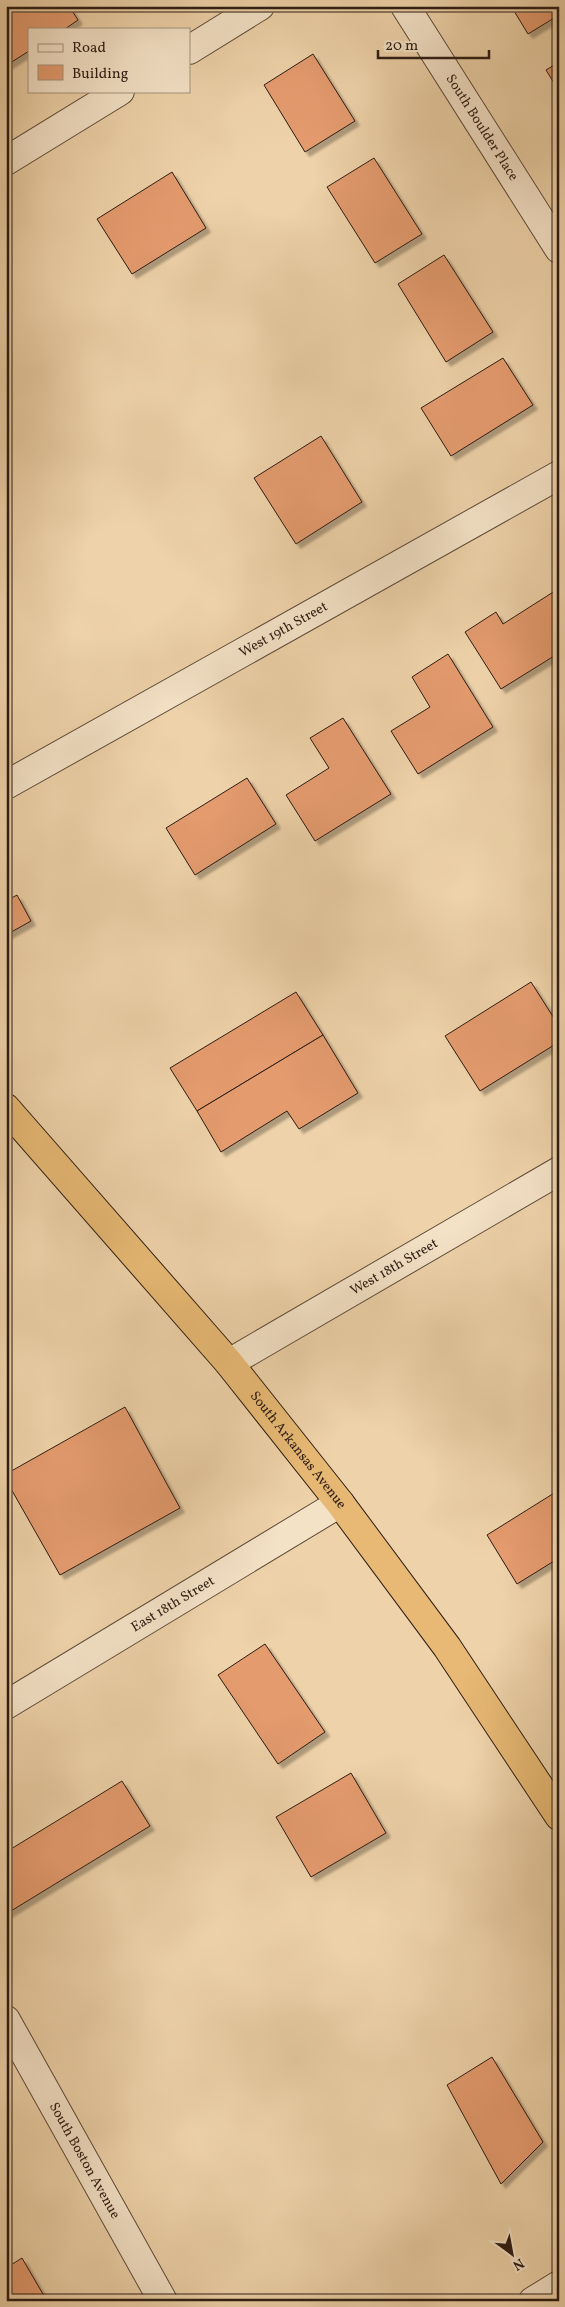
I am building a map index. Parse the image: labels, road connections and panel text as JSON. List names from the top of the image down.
{
  "streets": {
    "highway": ["South Arkansas Avenue"],
    "street": [
      "South Boulder Place",
      "West 19th Street",
      "West 18th Street",
      "East 18th Street",
      "South Boston Avenue"
    ]
  },
  "crossings": [
    ["West 18th Street", "South Arkansas Avenue"],
    ["South Arkansas Avenue", "East 18th Street"]
  ],
  "legend": ["Road", "Building"],
  "scale_bar": "20 m",
  "north": "bottom right"
}
